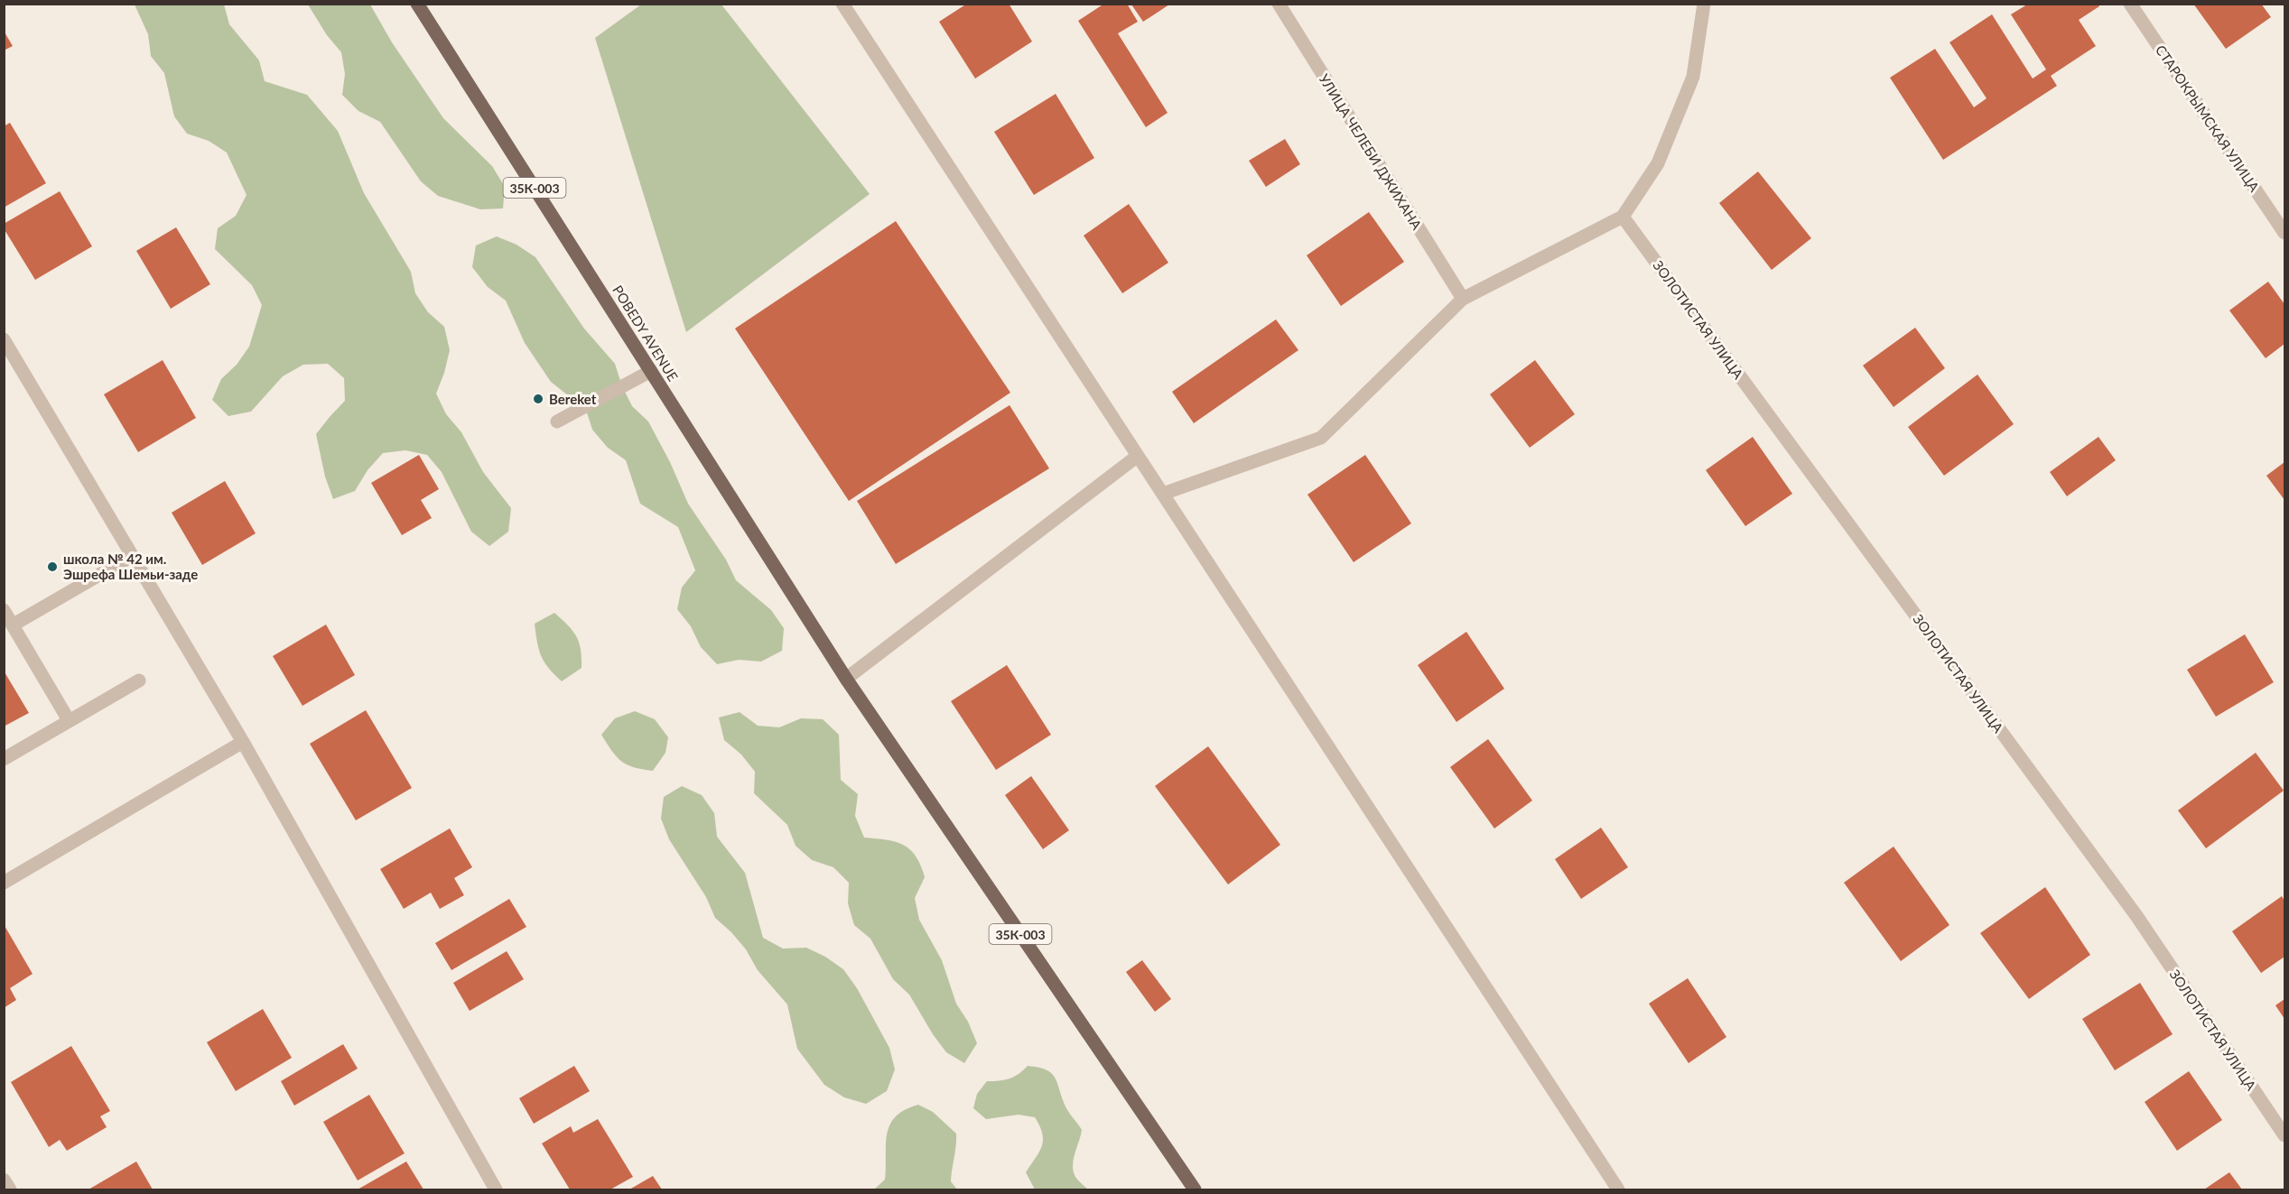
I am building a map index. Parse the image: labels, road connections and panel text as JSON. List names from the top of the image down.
{
  "streets": {
    "main road": ["35К-003", "POBEDY AVENUE"],
    "street": ["СТАРОКРЫМСКАЯ УЛИЦА", "УЛИЦА ЧЕЛЕБИ ДЖИХАНА", "ЗОЛОТИСТАЯ УЛИЦА"]
  },
  "crossings": [
    ["35К-003", "POBEDY AVENUE"]
  ],
  "places": ["Bereket", "школа № 42 им. Эшрефа Шемьи-заде"]
}
